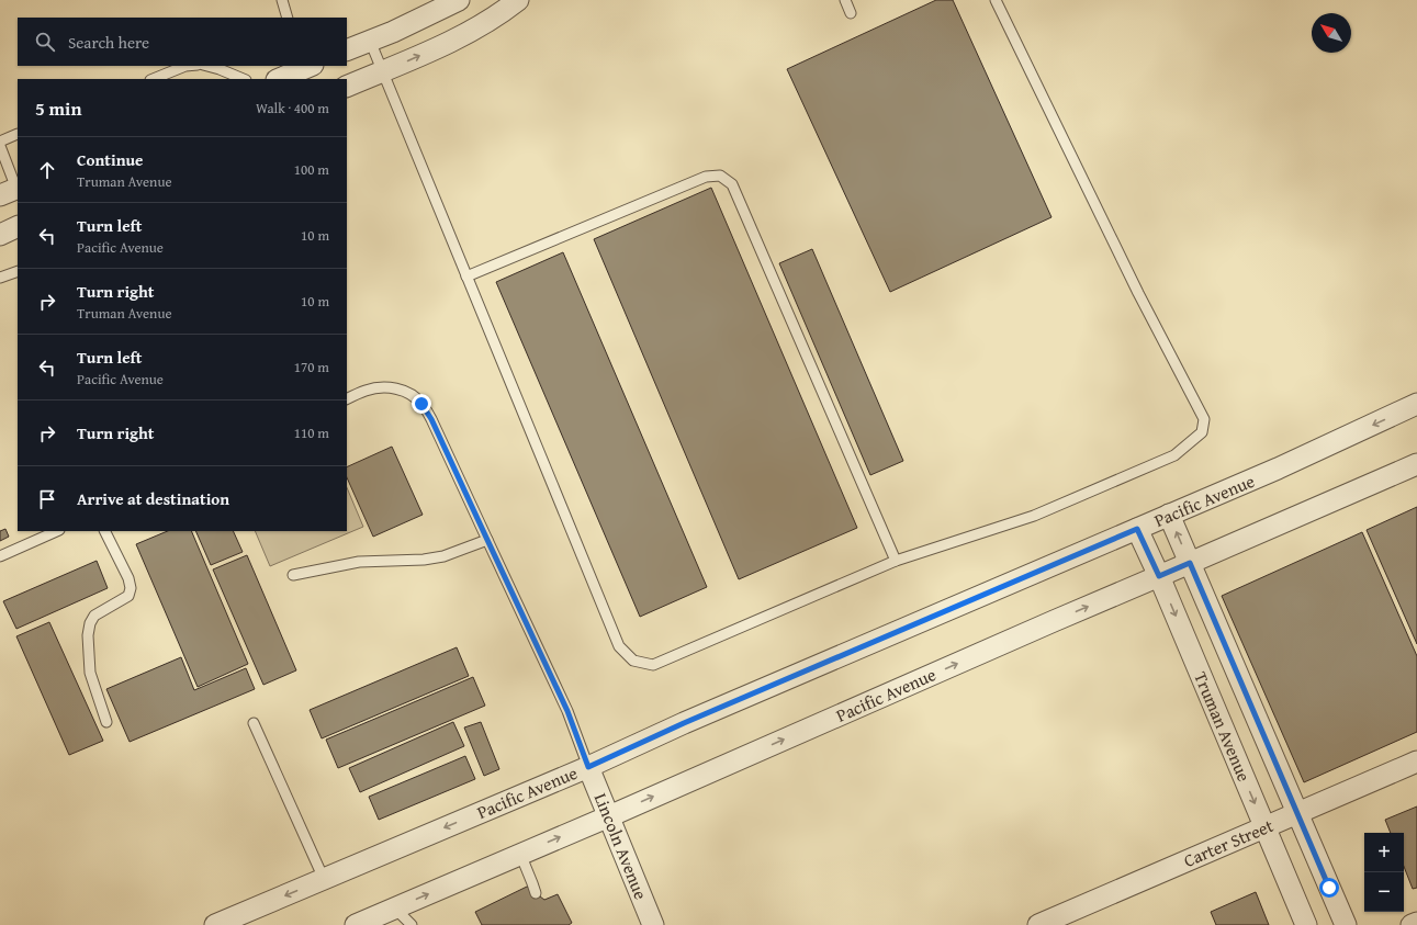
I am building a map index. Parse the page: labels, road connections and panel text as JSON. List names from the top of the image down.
{
  "streets": {
    "street": [
      "Pacific Avenue",
      "Truman Avenue",
      "Carter Street",
      "Lincoln Avenue"
    ]
  },
  "crossings": [
    ["Pacific Avenue", "Truman Avenue"],
    ["Pacific Avenue", "Lincoln Avenue"],
    ["Truman Avenue", "Carter Street"]
  ],
  "north": "top left",
  "page": {
    "search": "Search here",
    "heading": ["5 min", "Walk · 400 m"],
    "list": [
      ["Continue", "Truman Avenue", "100 m"],
      ["Turn left", "Pacific Avenue", "10 m"],
      ["Turn right", "Truman Avenue", "10 m"],
      ["Turn left", "Pacific Avenue", "170 m"],
      ["Turn right", "110 m"],
      "Arrive at destination"
    ],
    "map_buttons": ["+", "−"]
  }
}
